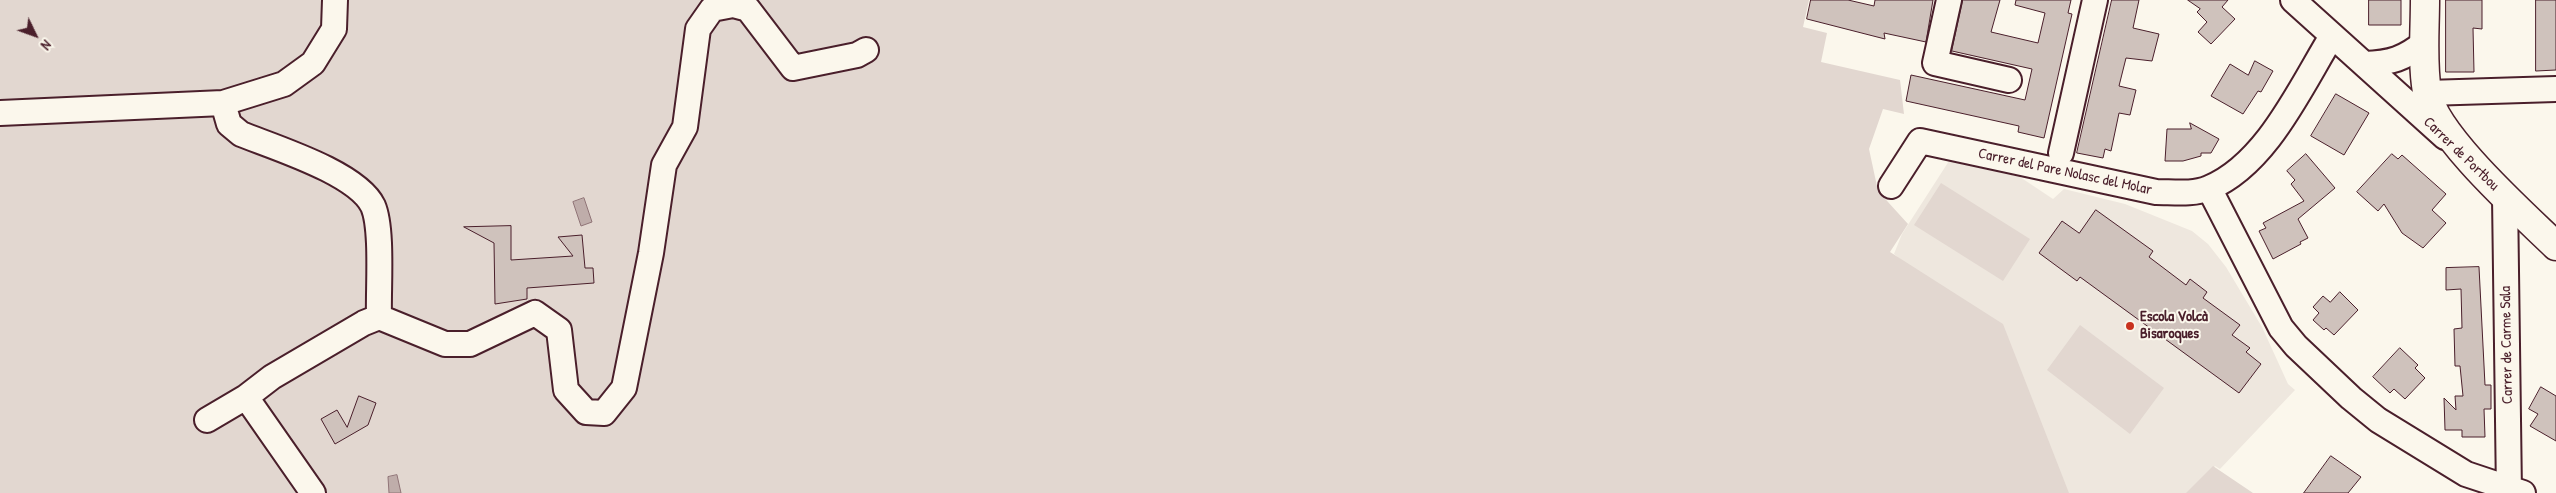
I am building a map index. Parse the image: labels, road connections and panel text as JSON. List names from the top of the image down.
{
  "streets": {
    "main road": ["Carrer de Portbou"],
    "street": ["Carrer del Pare Nolasc del Molar", "Carrer de Carme Sala"]
  },
  "crossings": [
    ["Carrer de Portbou", "Carrer del Pare Nolasc del Molar"],
    ["Carrer de Portbou", "Carrer de Carme Sala"]
  ],
  "places": ["Escola Volcà Bisaroques"],
  "north": "bottom right"
}
